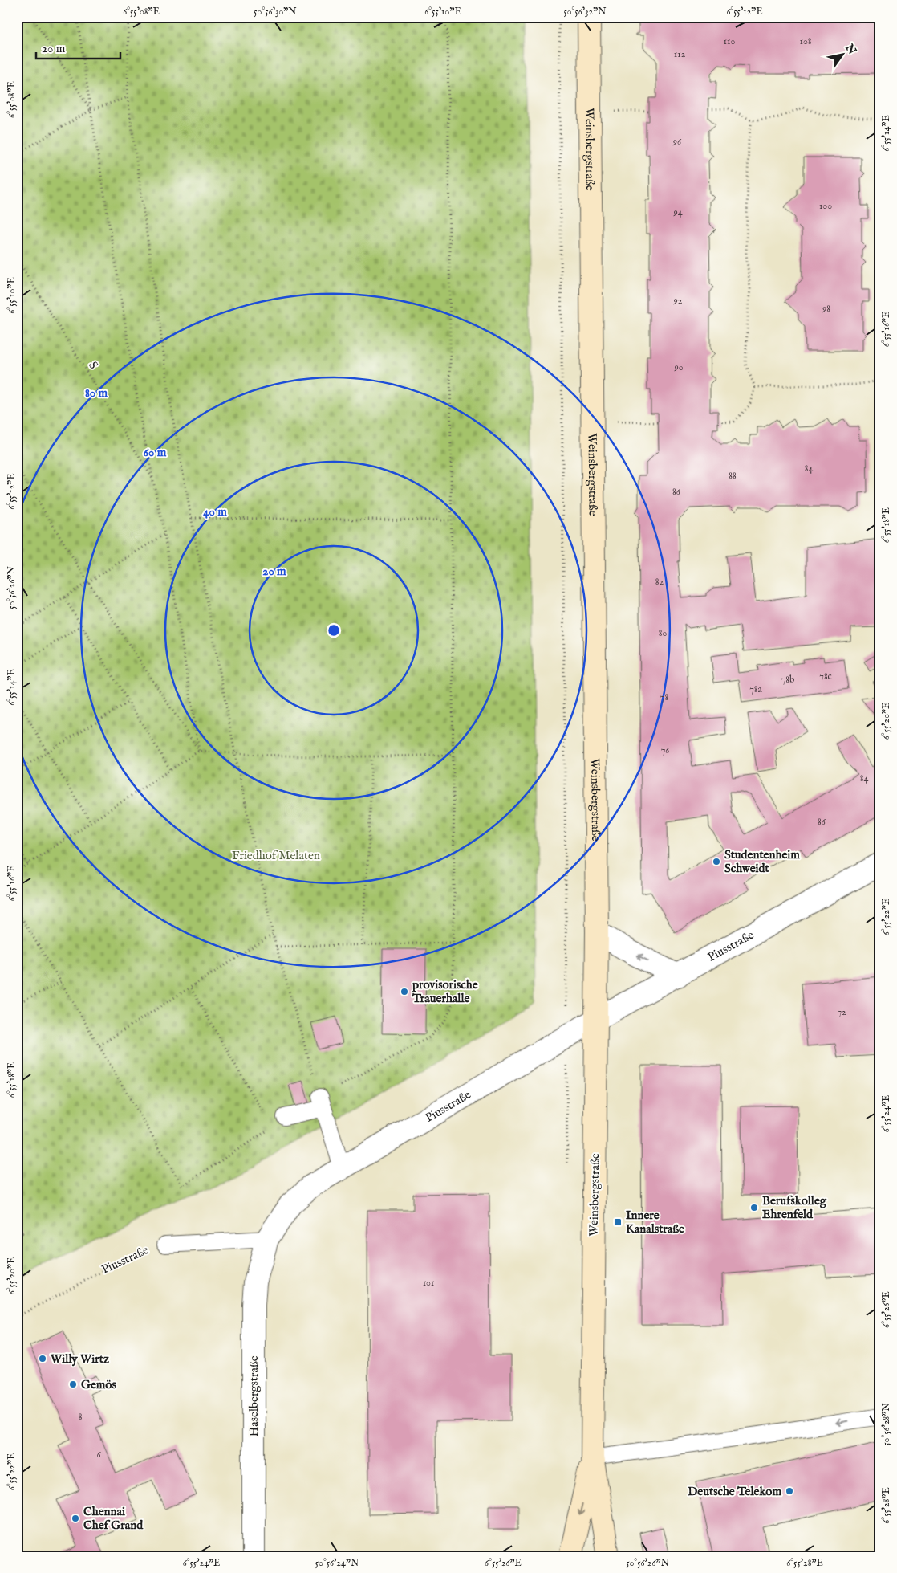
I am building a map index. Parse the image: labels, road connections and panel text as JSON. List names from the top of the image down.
{
  "streets": {
    "street": ["Weinsbergstraße", "Piusstraße", "Haselbergstraße"],
    "path": ["S"]
  },
  "crossings": [
    ["Weinsbergstraße", "Piusstraße"],
    ["Piusstraße", "Haselbergstraße"]
  ],
  "parks": ["Friedhof Melaten"],
  "places": {
    "other": [
      "Studentenheim Schweidt",
      "provisorische Trauerhalle",
      "Berufskolleg Ehrenfeld",
      "Willy Wirtz",
      "Gemös",
      "Deutsche Telekom",
      "Chennai Chef Grand"
    ],
    "transit": ["Innere Kanalstraße"]
  },
  "house_numbers": [
    "110",
    "108",
    "112",
    "96",
    "100",
    "94",
    "92",
    "98",
    "90",
    "84",
    "88",
    "86",
    "82",
    "80",
    "78c",
    "78b",
    "78a",
    "78",
    "76",
    "84",
    "86",
    "72",
    "101",
    "8",
    "6"
  ],
  "scale_bar": "20 m",
  "north": "top right",
  "coordinates": [
    "6°55'08\"E",
    "50°56'30\"N",
    "6°55'10\"E",
    "50°56'32\"N",
    "6°55'12\"E",
    "6°55'14\"E",
    "6°55'16\"E",
    "6°55'18\"E",
    "50°56'26\"N",
    "6°55'20\"E",
    "6°55'22\"E",
    "6°55'24\"E",
    "6°55'26\"E",
    "50°56'28\"N",
    "6°55'28\"E",
    "50°56'24\"N"
  ],
  "rings": [
    "80 m",
    "60 m",
    "40 m",
    "20 m"
  ]
}
